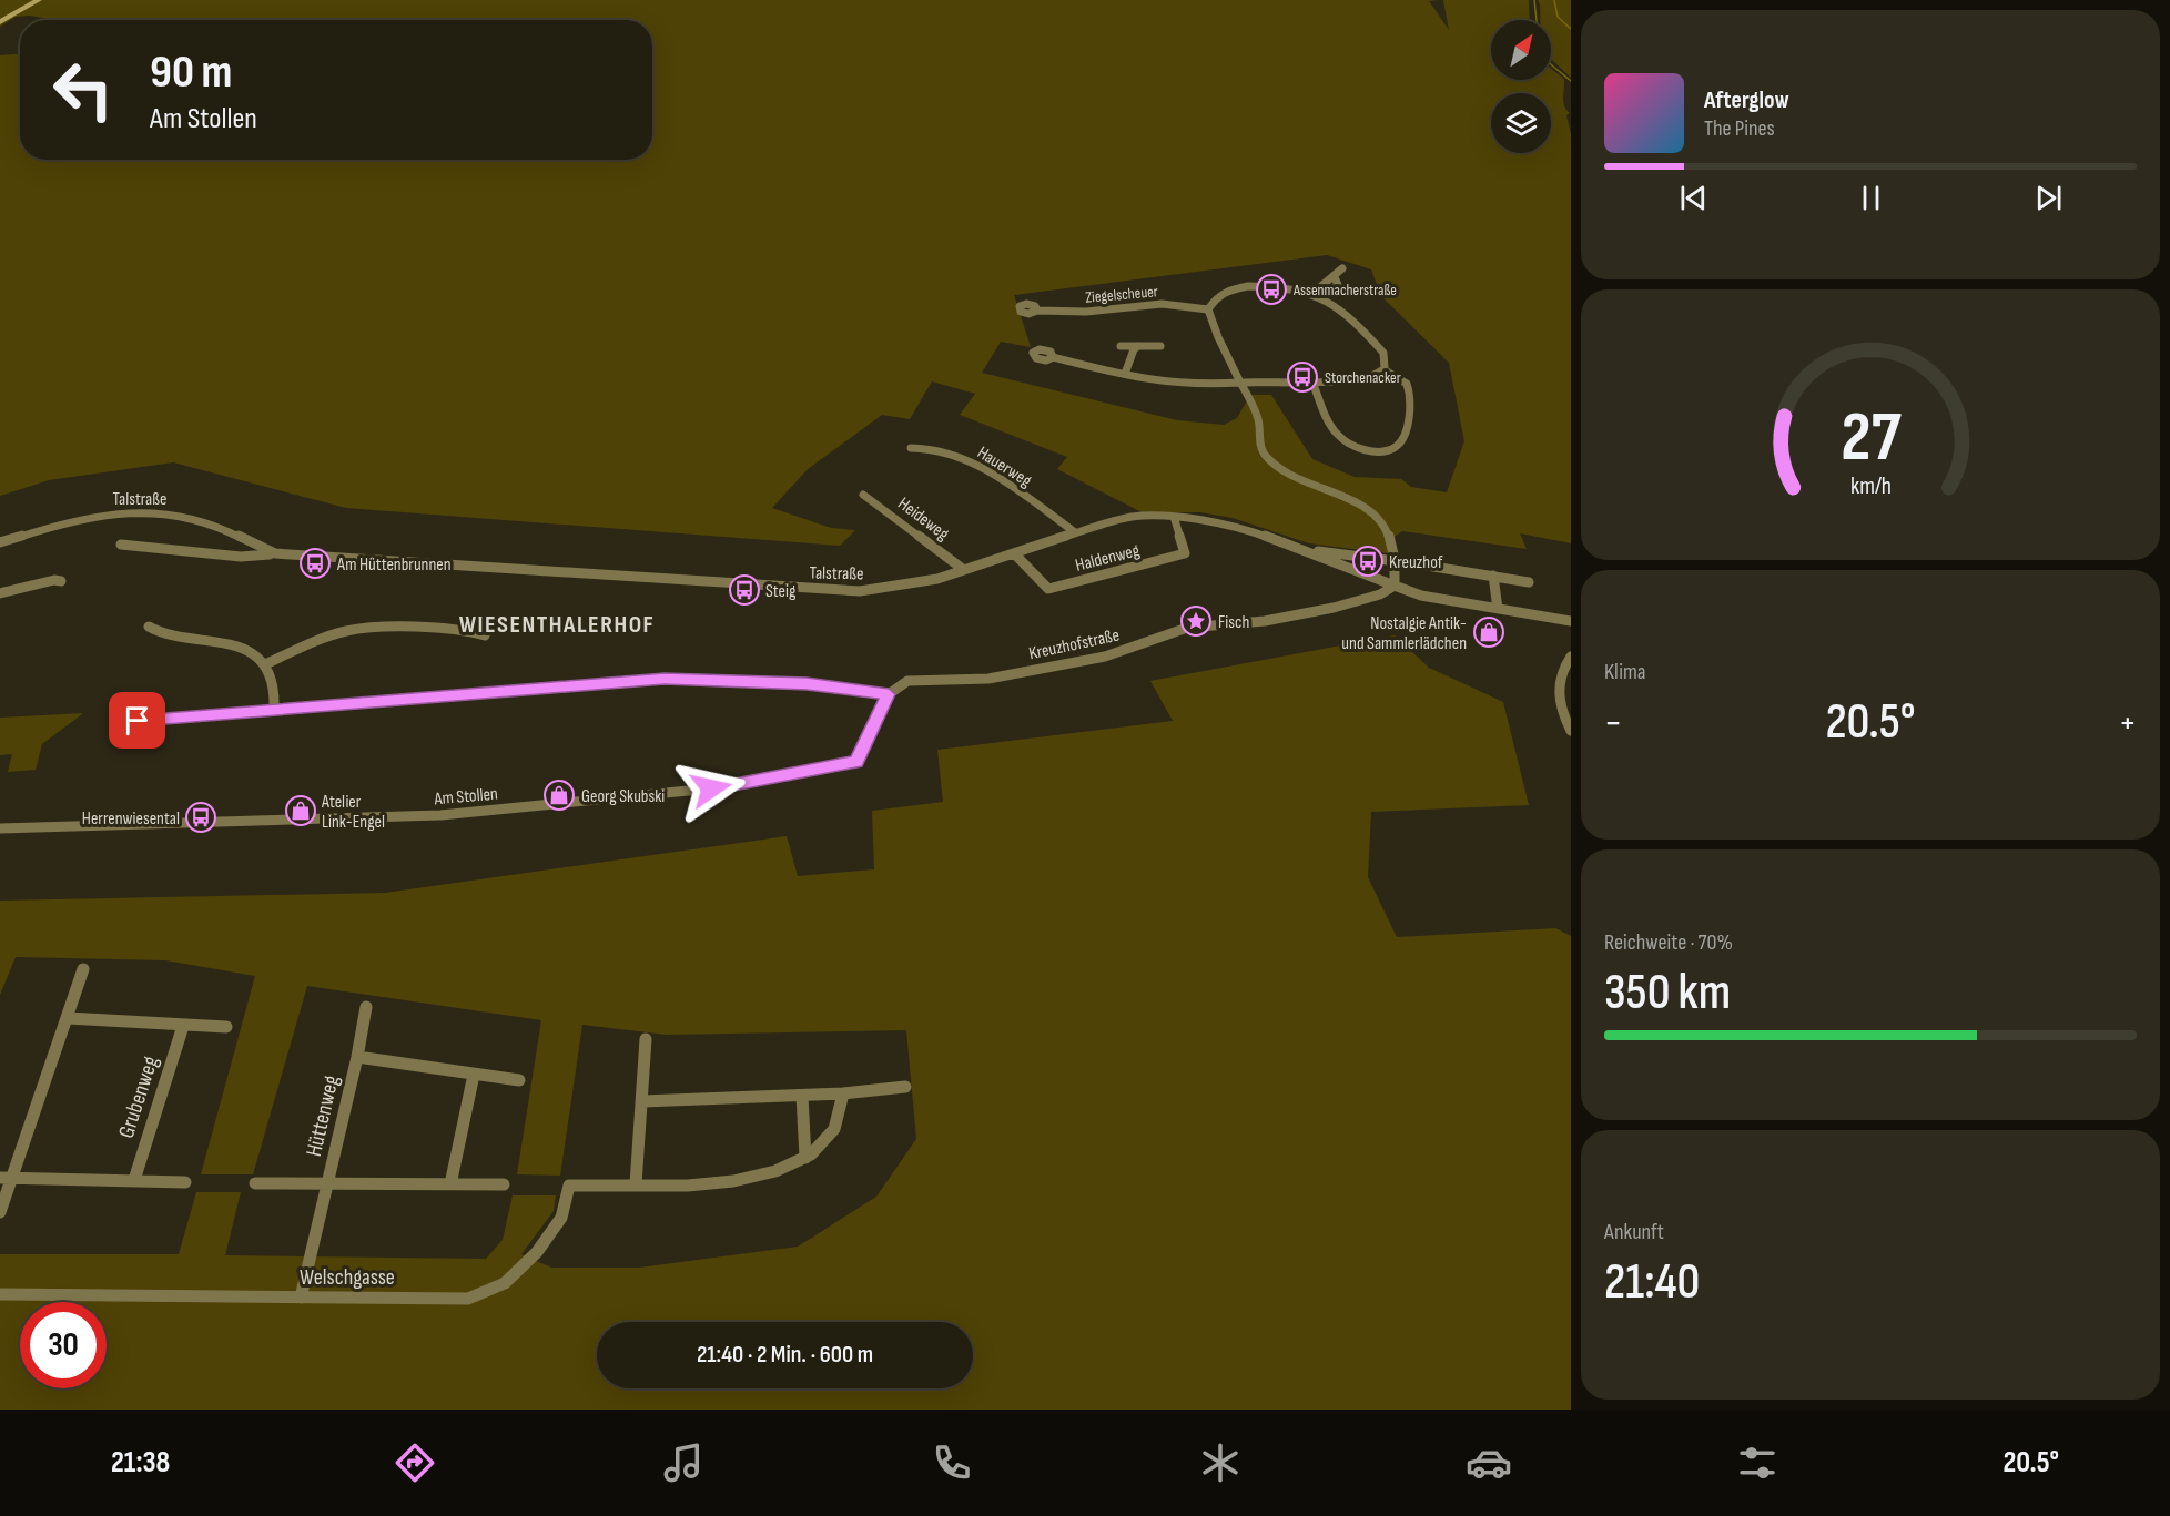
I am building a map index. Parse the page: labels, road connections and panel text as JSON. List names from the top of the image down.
{
  "streets": {
    "street": [
      "Ziegelscheuer",
      "Hauerweg",
      "Talstraße",
      "Heideweg",
      "Haldenweg",
      "Kreuzhofstraße",
      "Am Stollen",
      "Grubenweg",
      "Hüttenweg",
      "Welschgasse"
    ]
  },
  "crossings": [
    ["Hauerweg", "Talstraße"],
    ["Talstraße", "Heideweg"],
    ["Talstraße", "Haldenweg"],
    ["Talstraße", "Kreuzhofstraße"],
    ["Kreuzhofstraße", "Am Stollen"],
    ["Hüttenweg", "Welschgasse"]
  ],
  "districts": ["WIESENTHALERHOF"],
  "places": {
    "bus stop": [
      "Assenmacherstraße",
      "Storchenacker",
      "Kreuzhof",
      "Am Hüttenbrunnen",
      "Steig",
      "Herrenwiesental"
    ],
    "place": ["Fisch"],
    "shop": ["Nostalgie Antik- und Sammlerlädchen", "Georg Skubski", "Atelier Link-Engel"]
  },
  "north": "top right",
  "page": {
    "turn": ["90 m", "Am Stollen"],
    "song": ["Afterglow", "The Pines"],
    "tile": [
      "Klima",
      ["Reichweite · 70%", "350 km"],
      ["Ankunft", "21:40"]
    ],
    "heat": ["−", "20.5°", "+"],
    "limit": "30",
    "trip": "21:40 · 2 Min. · 600 m",
    "tabs": ["21:38", "20.5°"],
    "gauge": ["27", "km/h"]
  }
}
